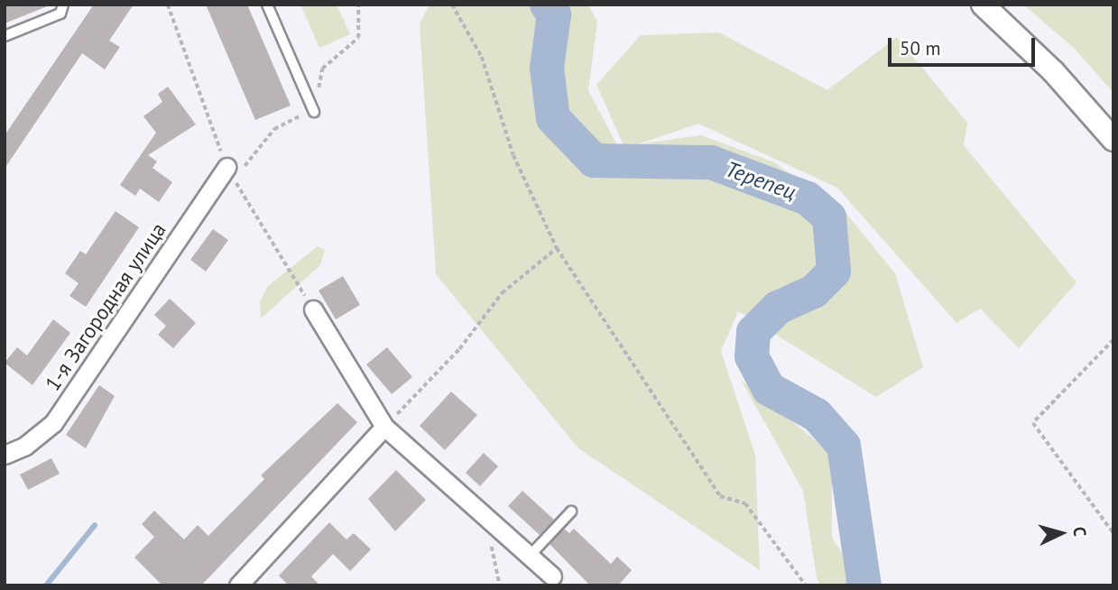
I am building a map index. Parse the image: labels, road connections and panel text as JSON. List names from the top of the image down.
{
  "streets": {
    "street": ["1-я Загородная улица"]
  },
  "water": ["Терепец"],
  "scale_bar": "50 m",
  "north": "right"
}
